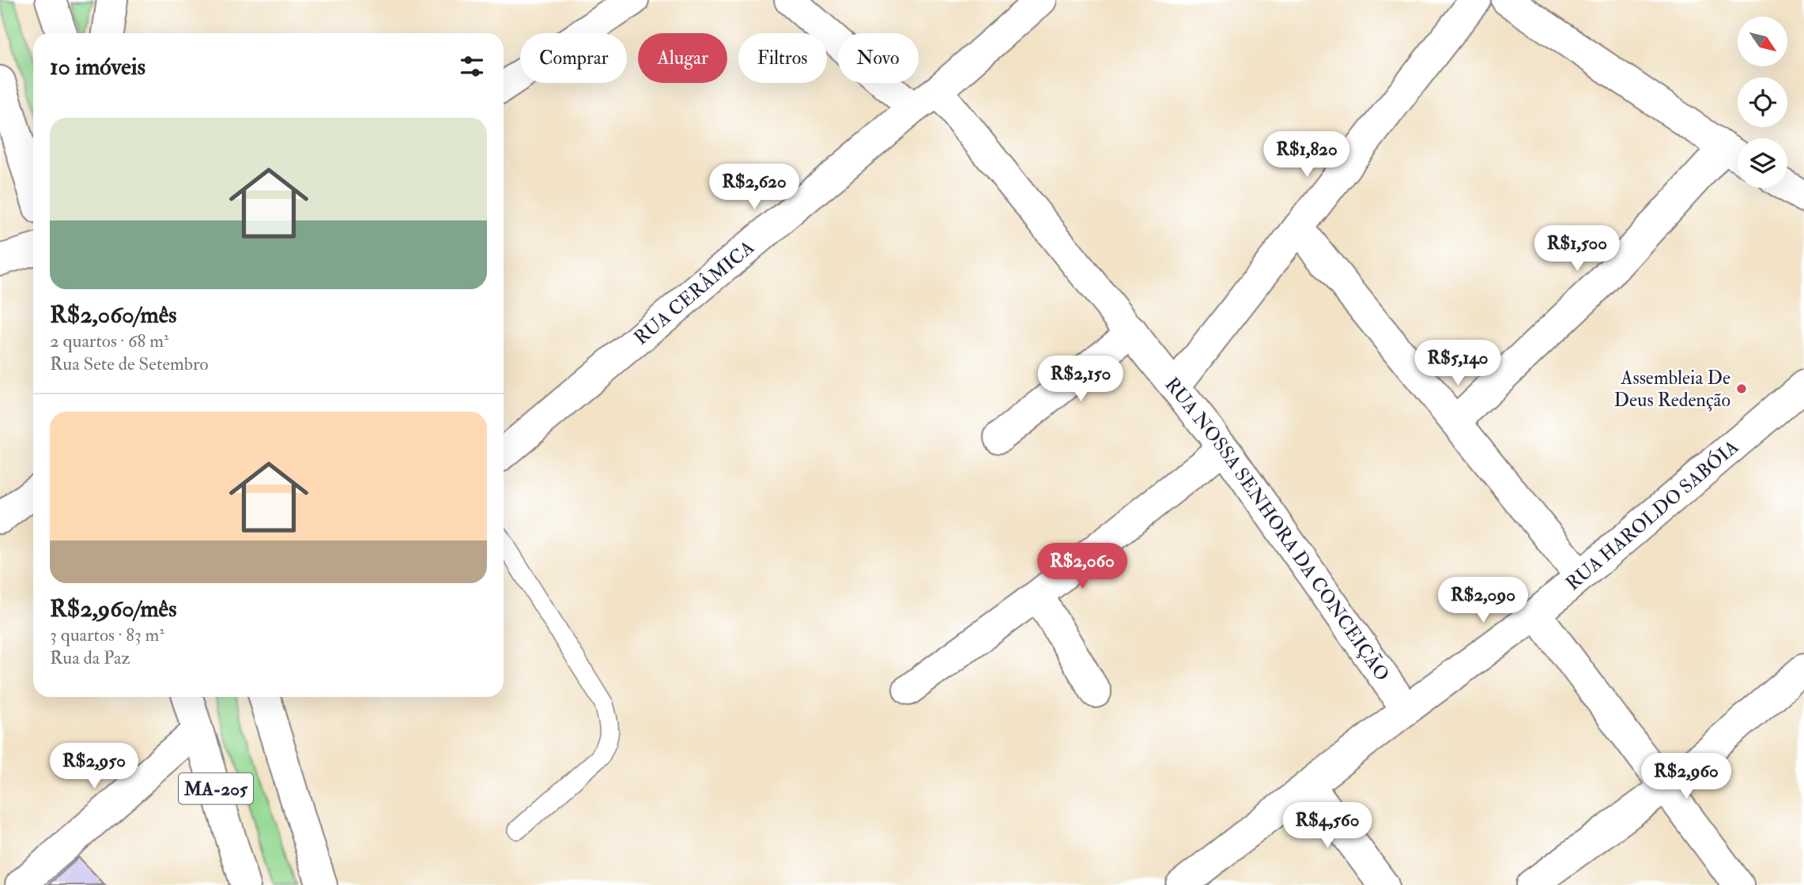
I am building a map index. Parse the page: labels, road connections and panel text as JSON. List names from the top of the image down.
{
  "streets": {
    "street": [
      "RUA CERÂMICA",
      "RUA HAROLDO SABÓIA",
      "RUA NOSSA SENHORA DA CONCEIÇÃO",
      "MA-205"
    ]
  },
  "crossings": [
    ["RUA CERÂMICA", "RUA NOSSA SENHORA DA CONCEIÇÃO"],
    ["RUA HAROLDO SABÓIA", "RUA NOSSA SENHORA DA CONCEIÇÃO"]
  ],
  "places": ["Assembleia De Deus Redenção"],
  "north": "bottom right",
  "page": {
    "chip": [
      "Comprar",
      "Alugar",
      "Filtros",
      "Novo"
    ],
    "heading": "10 imóveis",
    "list": [
      {
        "name": "R$2,060/mês",
        "note": "2 quartos · 68 m² · Rua Sete de Setembro"
      },
      {
        "name": "R$2,960/mês",
        "note": "3 quartos · 83 m² · Rua da Paz"
      }
    ],
    "price": [
      "R$1,820",
      "R$2,620",
      "R$1,500",
      "R$5,140",
      "R$2,150",
      "R$2,060",
      "R$2,090",
      "R$2,950",
      "R$2,960",
      "R$4,560"
    ]
  }
}
